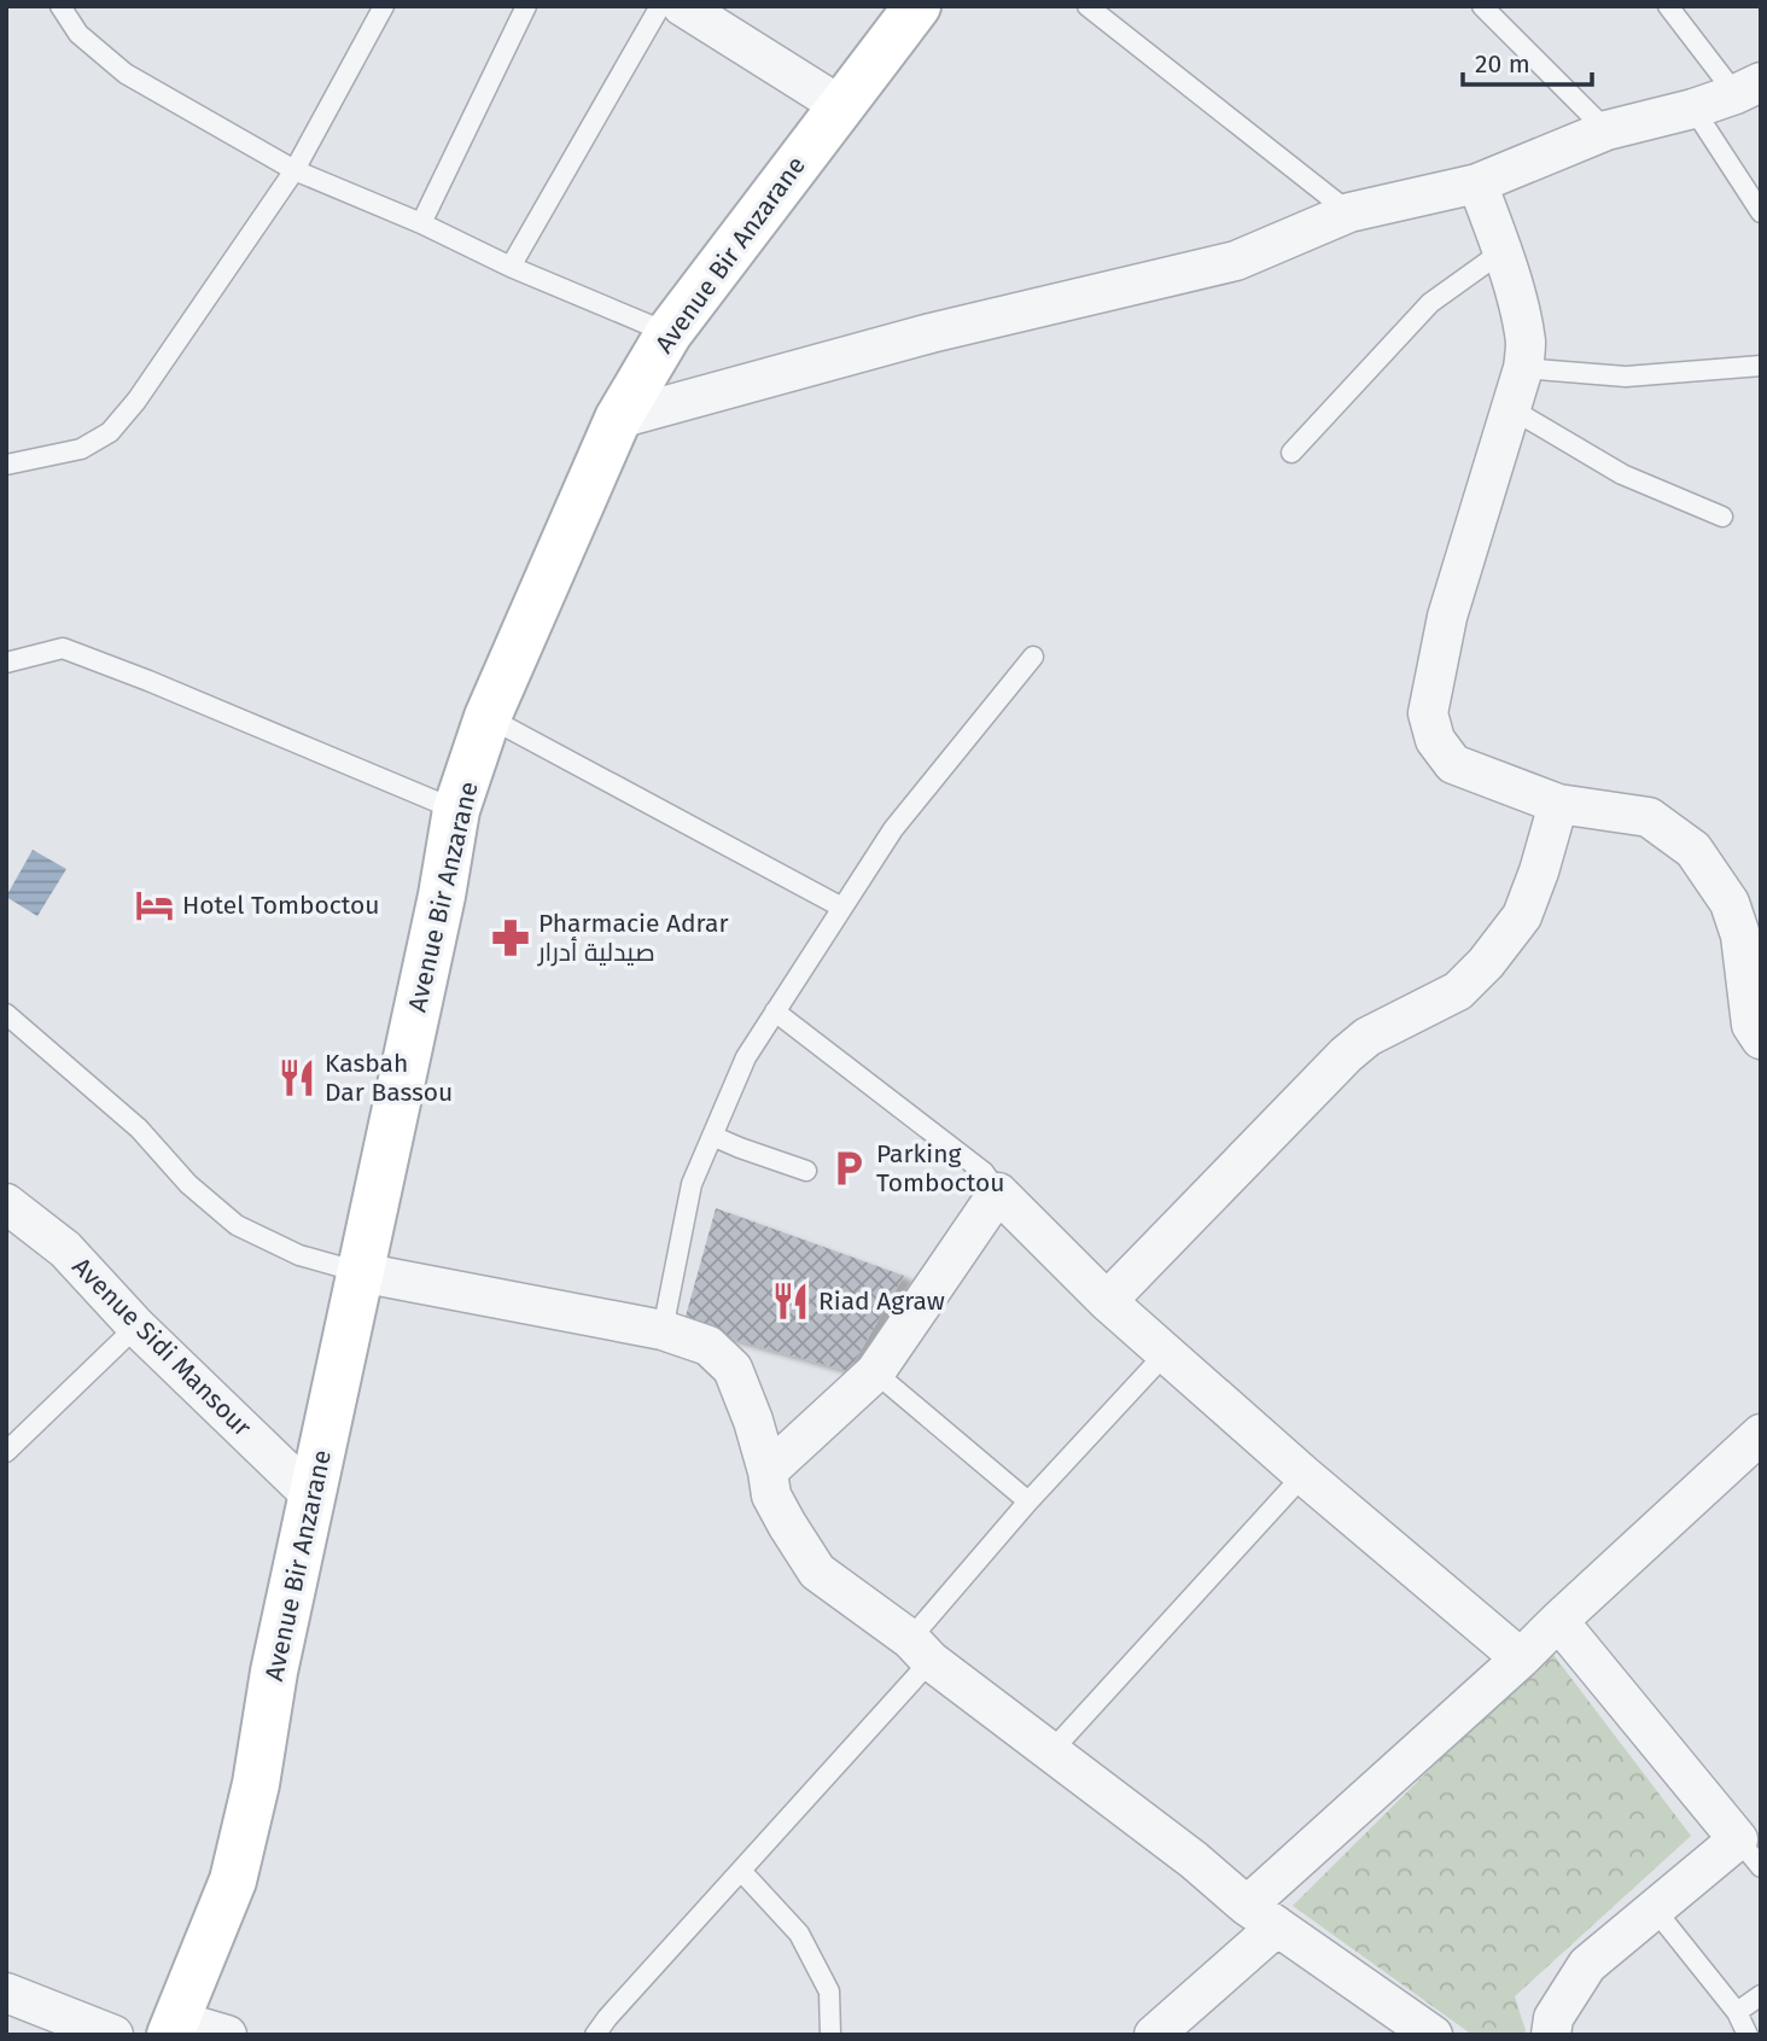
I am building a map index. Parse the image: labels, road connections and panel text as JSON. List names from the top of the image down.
{
  "streets": {
    "street": ["Avenue Bir Anzarane", "Avenue Sidi Mansour"]
  },
  "crossings": [
    ["Avenue Bir Anzarane", "Avenue Sidi Mansour"]
  ],
  "places": {
    "hotel": ["Hotel Tomboctou"],
    "pharmacy": ["Pharmacie Adrar صيدلية أدرار"],
    "restaurant": ["Kasbah Dar Bassou", "Riad Agraw"],
    "parking": ["Parking Tomboctou"]
  },
  "scale_bar": "20 m"
}
